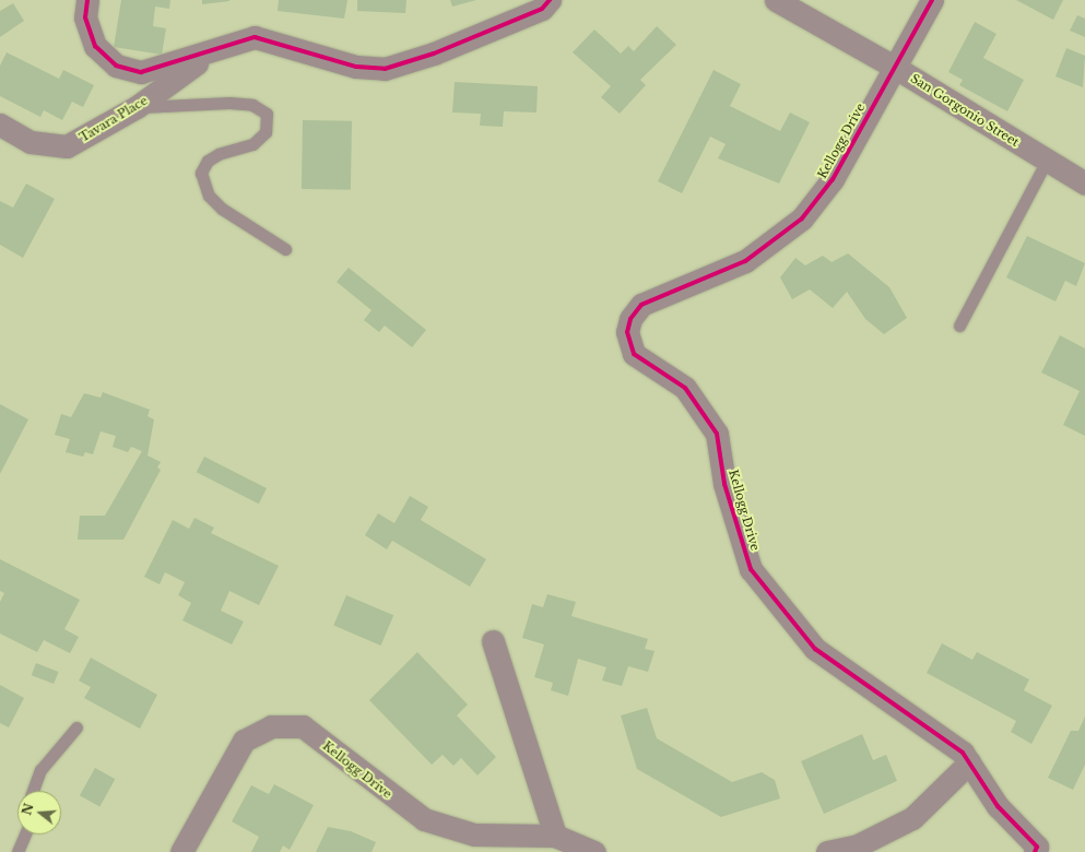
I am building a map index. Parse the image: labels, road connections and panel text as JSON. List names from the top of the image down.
{
  "streets": {
    "street": ["San Gorgonio Street", "Tavara Place", "Kellogg Drive"]
  },
  "crossings": [
    ["San Gorgonio Street", "Kellogg Drive"]
  ],
  "north": "left"
}
